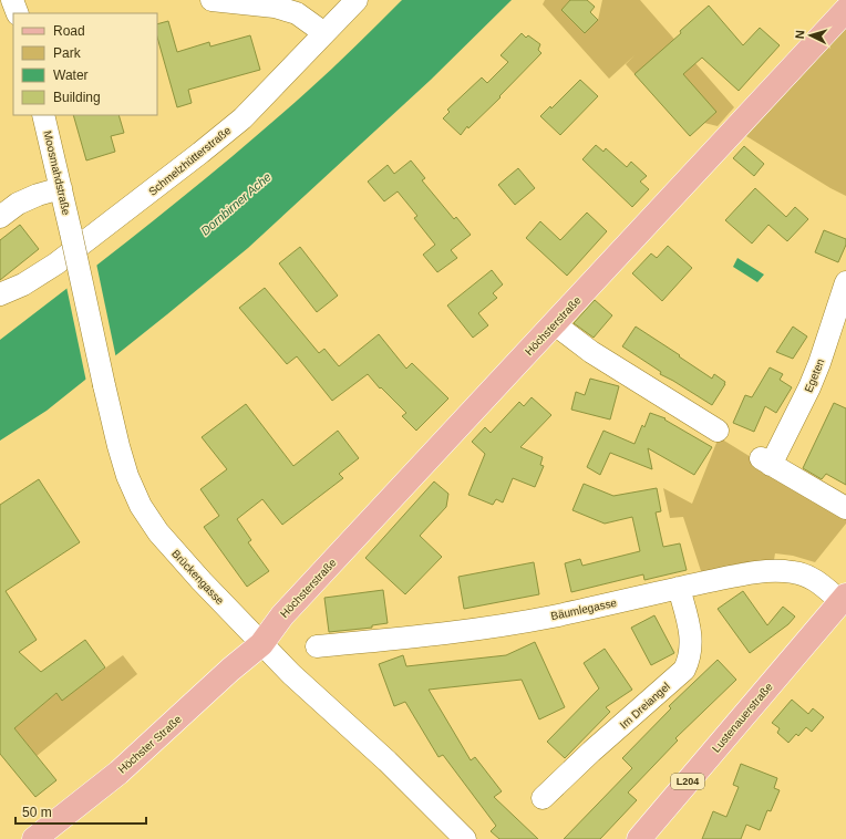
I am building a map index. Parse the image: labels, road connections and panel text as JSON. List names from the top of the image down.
{
  "streets": {
    "main road": [
      "Höchsterstraße",
      "Lustenauerstraße",
      "Höchster Straße",
      "L204"
    ],
    "street": [
      "Schmelzhütterstraße",
      "Moosmahdstraße",
      "Egeten",
      "Brückengasse",
      "Bäumlegasse",
      "Im Dreiangel"
    ]
  },
  "crossings": [
    ["Moosmahdstraße", "Brückengasse"],
    ["Höchsterstraße", "Brückengasse"],
    ["Höchsterstraße", "Höchster Straße"],
    ["Brückengasse", "Höchster Straße"],
    ["Bäumlegasse", "Im Dreiangel"],
    ["Bäumlegasse", "Lustenauerstraße"]
  ],
  "water": ["Dornbirner Ache"],
  "legend": [
    "Road",
    "Park",
    "Water",
    "Building"
  ],
  "scale_bar": "50 m",
  "north": "left"
}
